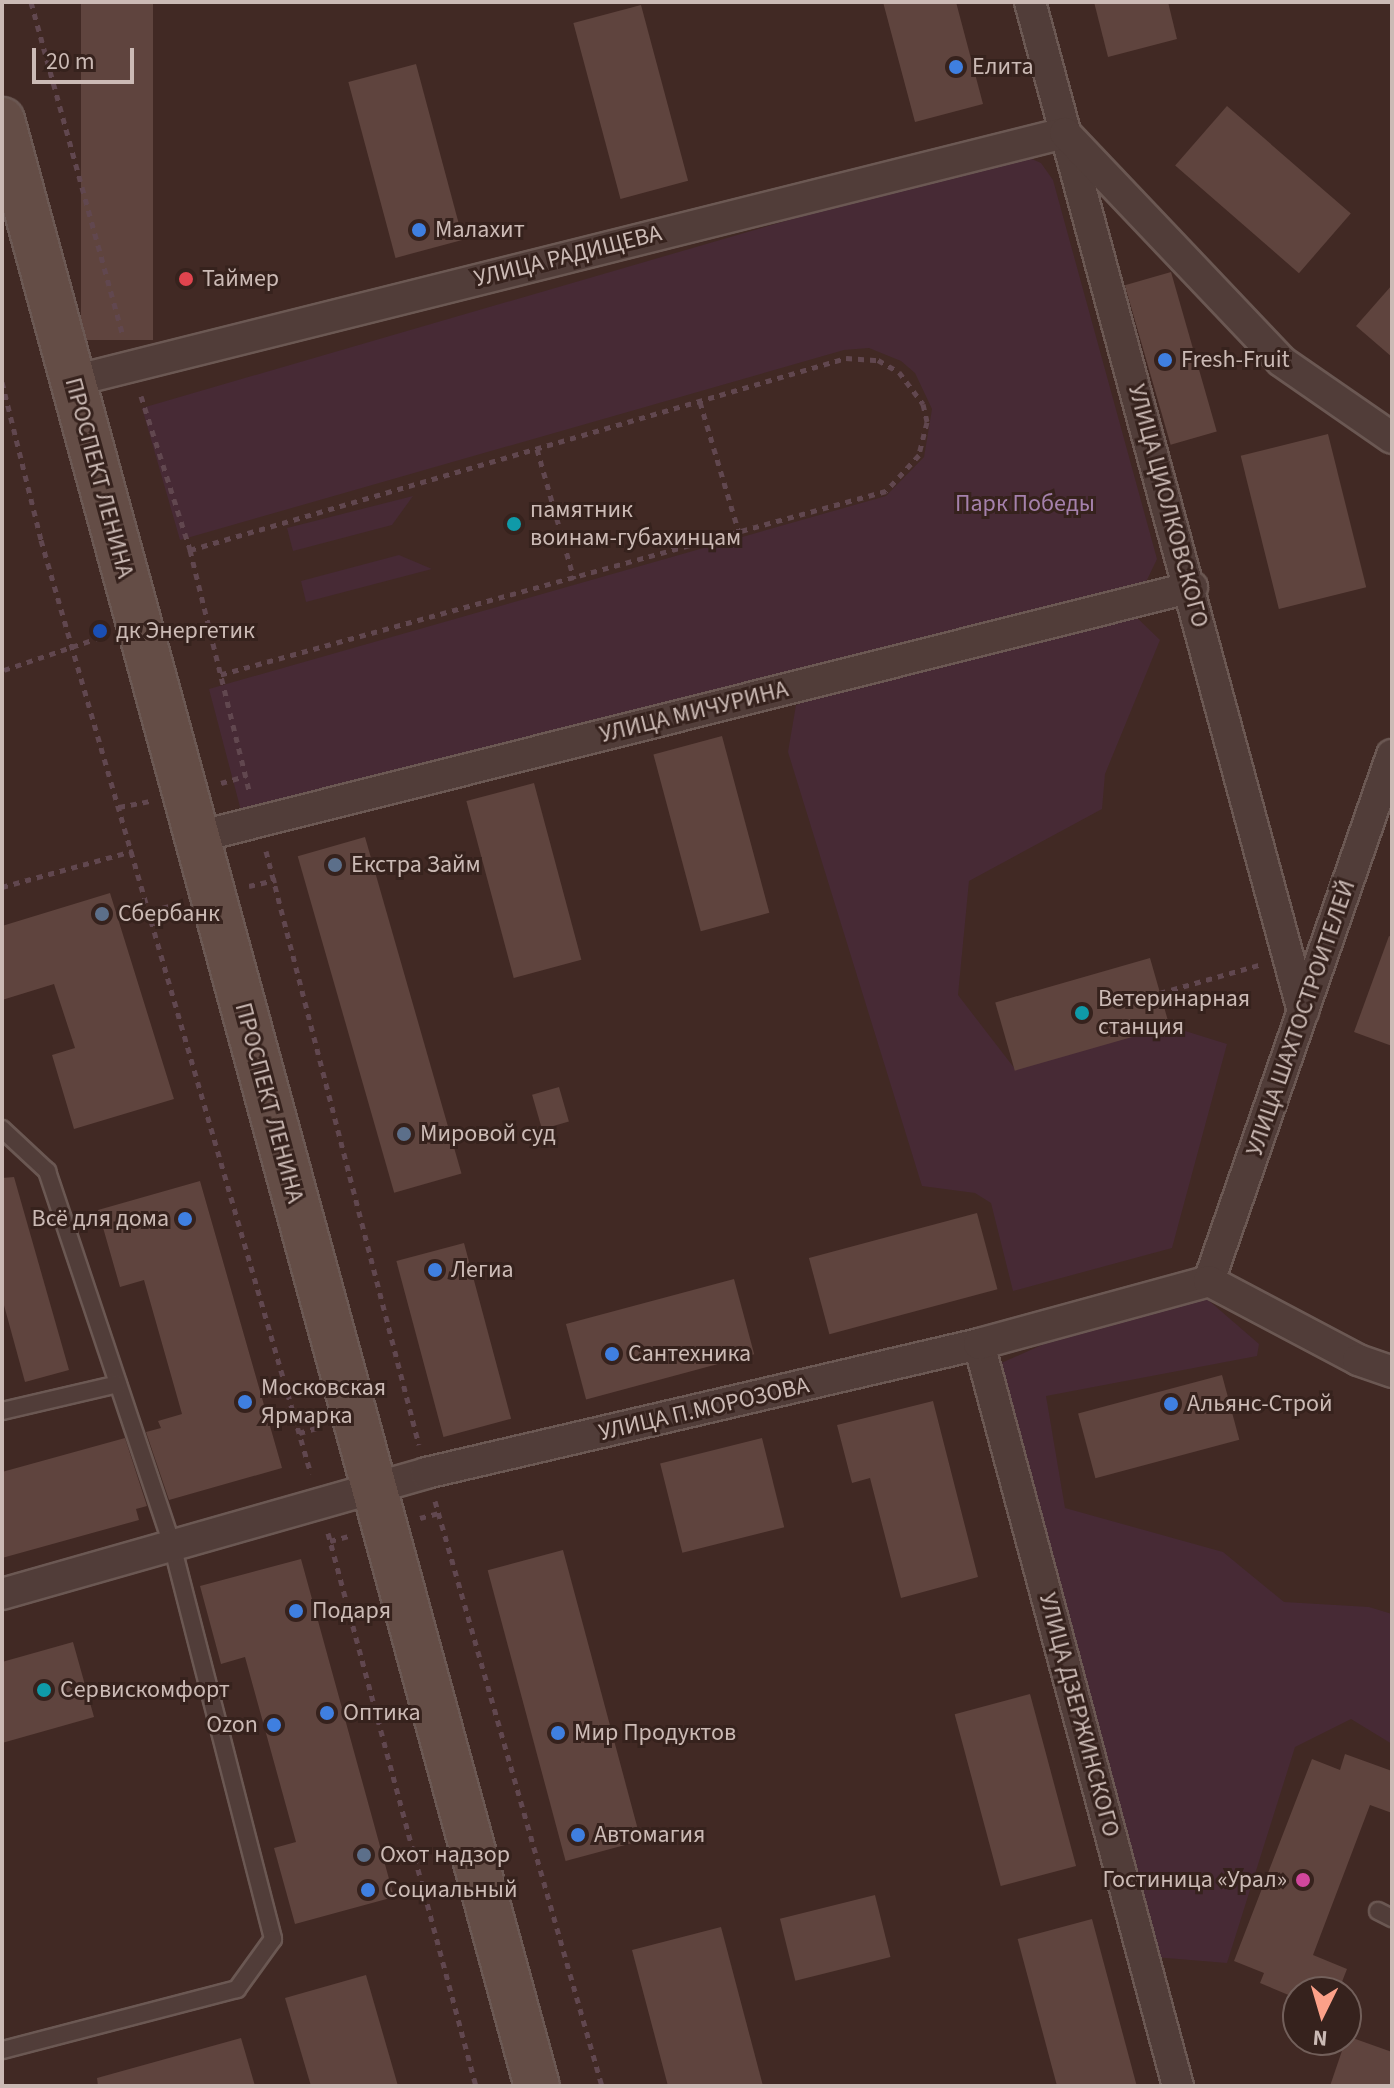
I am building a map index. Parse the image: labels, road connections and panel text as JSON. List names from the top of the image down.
{
  "streets": {
    "main road": ["ПРОСПЕКТ ЛЕНИНА"],
    "street": [
      "УЛИЦА РАДИЩЕВА",
      "УЛИЦА ЦИОЛКОВСКОГО",
      "УЛИЦА МИЧУРИНА",
      "УЛИЦА ШАХТОСТРОИТЕЛЕЙ",
      "УЛИЦА П.МОРОЗОВА",
      "УЛИЦА ДЗЕРЖИНСКОГО"
    ]
  },
  "crossings": [
    ["УЛИЦА РАДИЩЕВА", "ПРОСПЕКТ ЛЕНИНА"],
    ["УЛИЦА РАДИЩЕВА", "УЛИЦА ЦИОЛКОВСКОГО"],
    ["ПРОСПЕКТ ЛЕНИНА", "УЛИЦА МИЧУРИНА"],
    ["ПРОСПЕКТ ЛЕНИНА", "УЛИЦА П.МОРОЗОВА"],
    ["УЛИЦА ЦИОЛКОВСКОГО", "УЛИЦА МИЧУРИНА"],
    ["УЛИЦА ЦИОЛКОВСКОГО", "УЛИЦА ШАХТОСТРОИТЕЛЕЙ"],
    ["УЛИЦА ШАХТОСТРОИТЕЛЕЙ", "УЛИЦА П.МОРОЗОВА"],
    ["УЛИЦА П.МОРОЗОВА", "УЛИЦА ДЗЕРЖИНСКОГО"]
  ],
  "parks": ["Парк Победы"],
  "places": [
    "Елита",
    "Малахит",
    "Таймер",
    "Fresh-Fruit",
    "памятник воинам-губахинцам",
    "дк Энергетик",
    "Екстра Займ",
    "Сбербанк",
    "Ветеринарная станция",
    "Мировой суд",
    "Всё для дома",
    "Легиа",
    "Сантехника",
    "Московская Ярмарка",
    "Альянс-Строй",
    "Подаря",
    "Сервискомфорт",
    "Оптика",
    "Ozon",
    "Мир Продуктов",
    "Автомагия",
    "Охот надзор",
    "Гостиница «Урал»",
    "Социальный"
  ],
  "scale_bar": "20 m",
  "north": "bottom"
}
